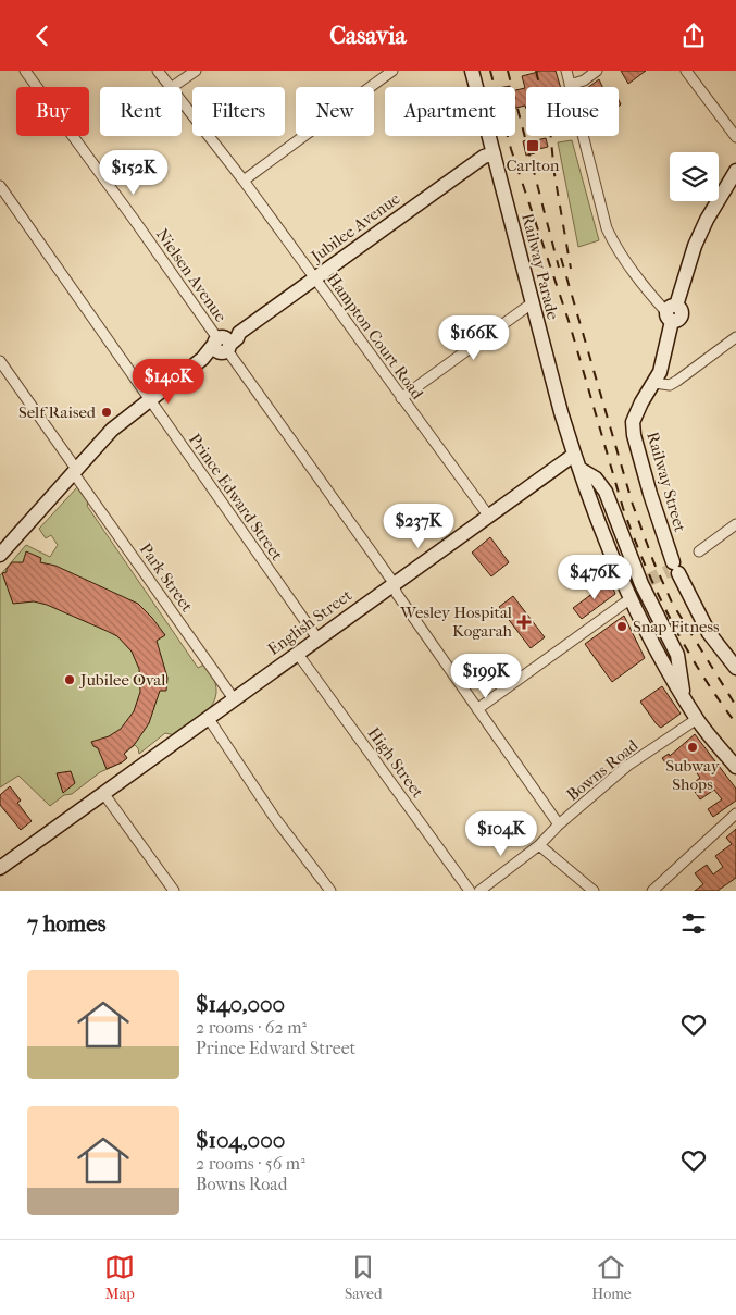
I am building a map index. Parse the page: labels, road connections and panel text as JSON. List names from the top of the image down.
{
  "streets": {
    "main road": [
      "Jubilee Avenue",
      "Railway Parade",
      "Railway Street",
      "English Street"
    ],
    "street": [
      "Nielsen Avenue",
      "Hampton Court Road",
      "Prince Edward Street",
      "Park Street",
      "High Street",
      "Bowns Road"
    ]
  },
  "crossings": [
    ["Jubilee Avenue", "Railway Parade"],
    ["Jubilee Avenue", "Nielsen Avenue"],
    ["Jubilee Avenue", "Hampton Court Road"],
    ["Railway Parade", "English Street"],
    ["Railway Parade", "Bowns Road"],
    ["Nielsen Avenue", "English Street"],
    ["Nielsen Avenue", "Bowns Road"],
    ["Hampton Court Road", "English Street"],
    ["Prince Edward Street", "English Street"],
    ["Park Street", "English Street"],
    ["English Street", "High Street"]
  ],
  "places": {
    "transit": ["Carlton"],
    "other": [
      "Self Raised",
      "Snap Fitness",
      "Jubilee Oval",
      "Subway Shops"
    ],
    "health": ["Wesley Hospital Kogarah"]
  },
  "page": {
    "header": "Casavia",
    "chip": [
      "Buy",
      "Rent",
      "Filters",
      "New",
      "Apartment",
      "House"
    ],
    "price": [
      "$152K",
      "$166K",
      "$140K",
      "$237K",
      "$476K",
      "$199K",
      "$104K"
    ],
    "heading": "7 homes",
    "list": [
      {
        "name": "$140,000",
        "note": "2 rooms · 62 m² · Prince Edward Street"
      },
      {
        "name": "$104,000",
        "note": "2 rooms · 56 m² · Bowns Road"
      }
    ],
    "tabs": ["Map", "Saved", "Home"]
  }
}
